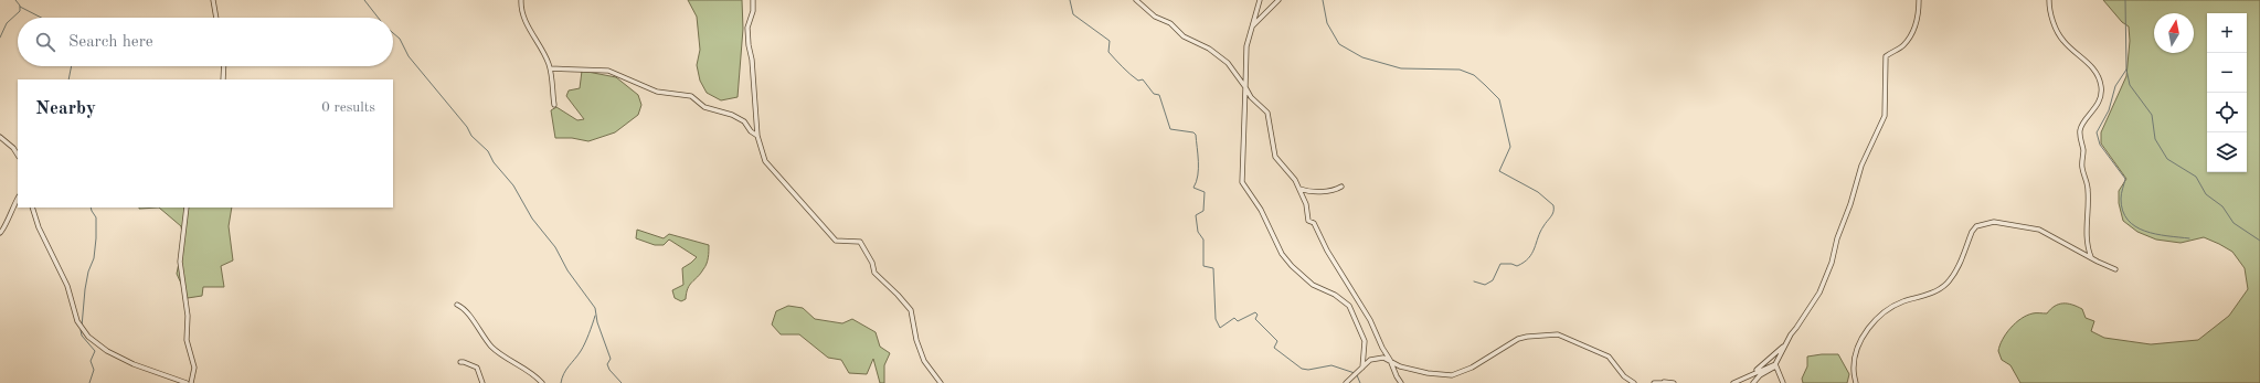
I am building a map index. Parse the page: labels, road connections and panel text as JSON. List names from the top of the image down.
{
  "north": "top",
  "page": {
    "map_buttons": ["+", "−"],
    "search": "Search here",
    "heading": ["Nearby", "0 results"]
  }
}
